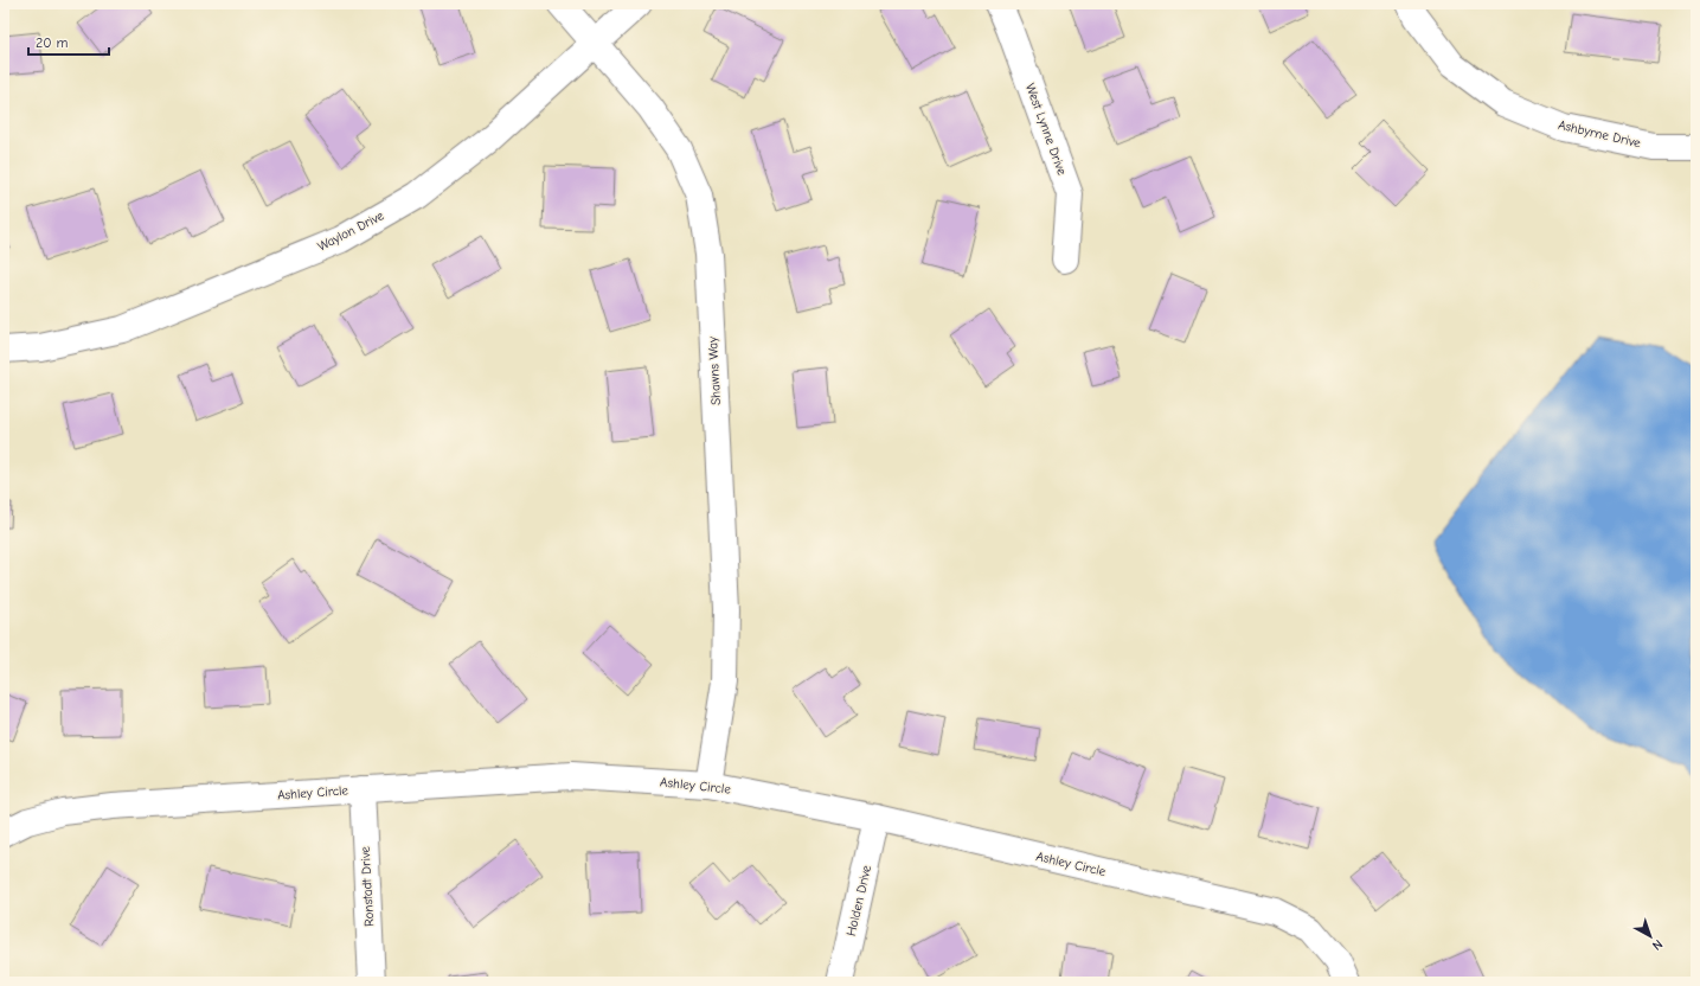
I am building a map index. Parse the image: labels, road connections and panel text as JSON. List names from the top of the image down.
{
  "streets": {
    "street": [
      "West Lynne Drive",
      "Ashbyrne Drive",
      "Waylon Drive",
      "Shawns Way",
      "Ashley Circle",
      "Ronstadt Drive",
      "Holden Drive"
    ]
  },
  "crossings": [
    ["Waylon Drive", "Shawns Way"],
    ["Shawns Way", "Ashley Circle"],
    ["Ashley Circle", "Ronstadt Drive"],
    ["Ashley Circle", "Holden Drive"]
  ],
  "scale_bar": "20 m",
  "north": "bottom right"
}
